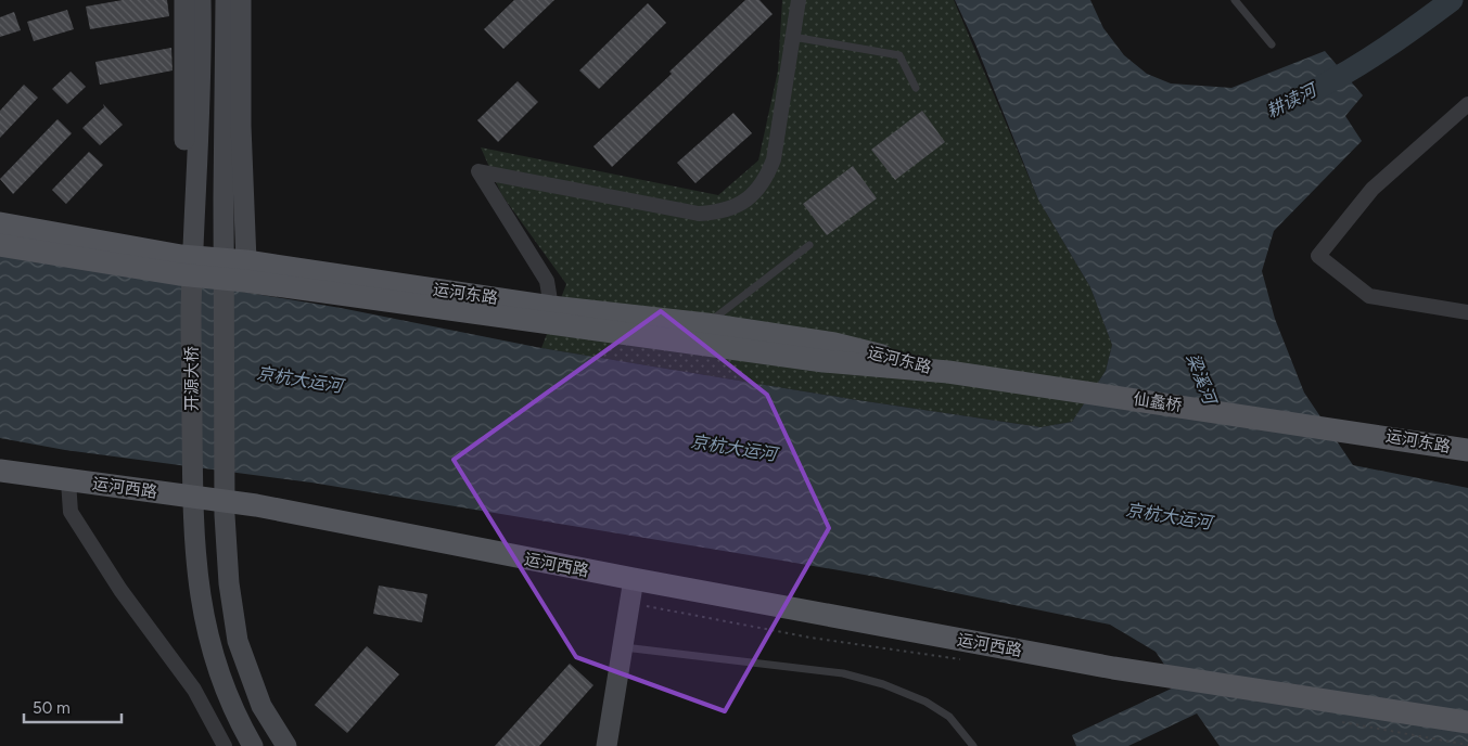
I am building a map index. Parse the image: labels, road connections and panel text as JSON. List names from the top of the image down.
{
  "streets": {
    "main road": [
      "运河东路",
      "开源大桥",
      "仙蠡桥",
      "运河西路"
    ]
  },
  "crossings": [
    ["运河东路", "仙蠡桥"]
  ],
  "water": ["耕读河", "梁溪河", "京杭大运河"],
  "scale_bar": "50 m"
}
